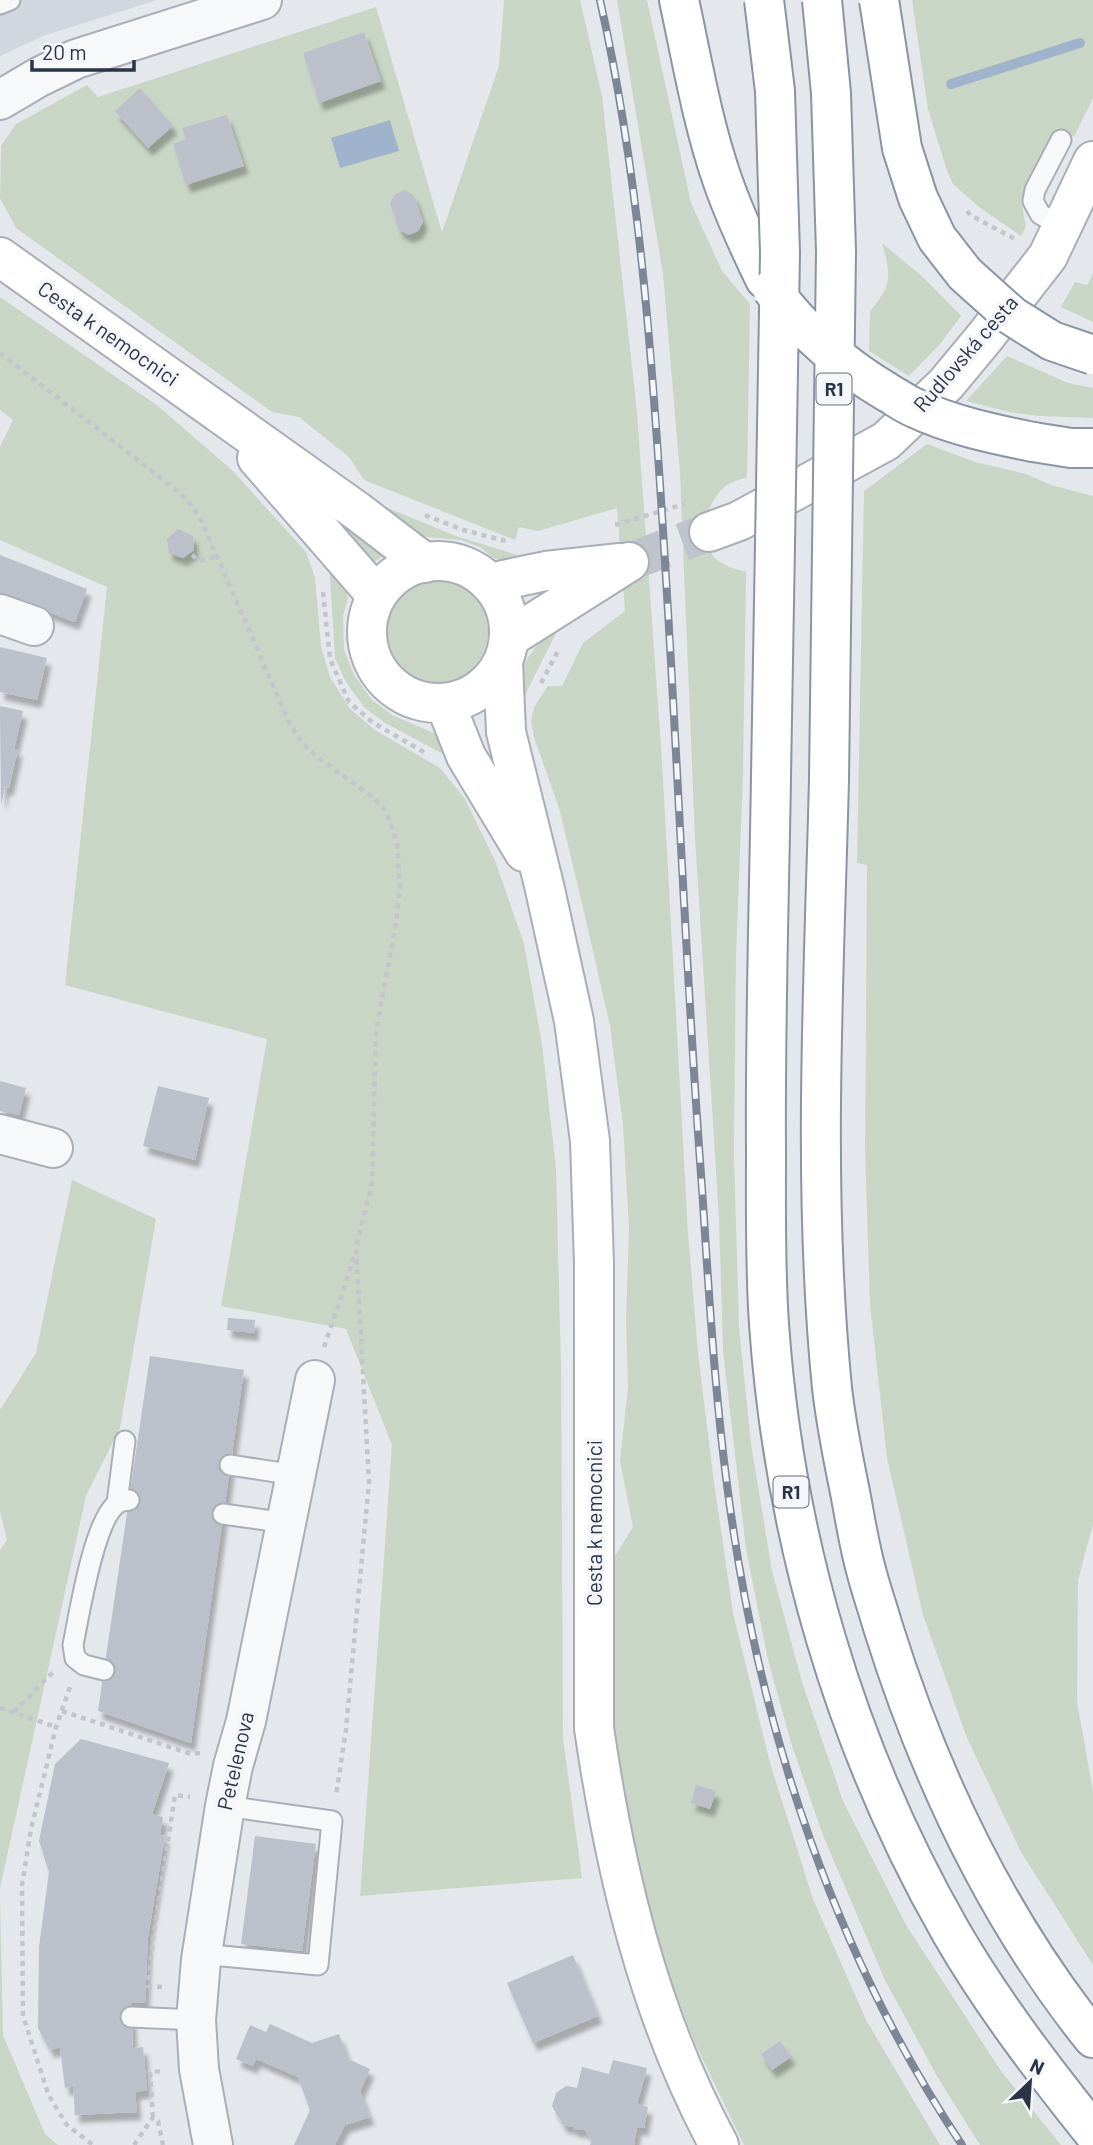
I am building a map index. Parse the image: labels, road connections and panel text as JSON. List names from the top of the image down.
{
  "streets": {
    "main road": ["Cesta k nemocnici", "Rudlovská cesta", "R1"],
    "street": ["Petelenova"]
  },
  "scale_bar": "20 m",
  "north": "top right"
}
